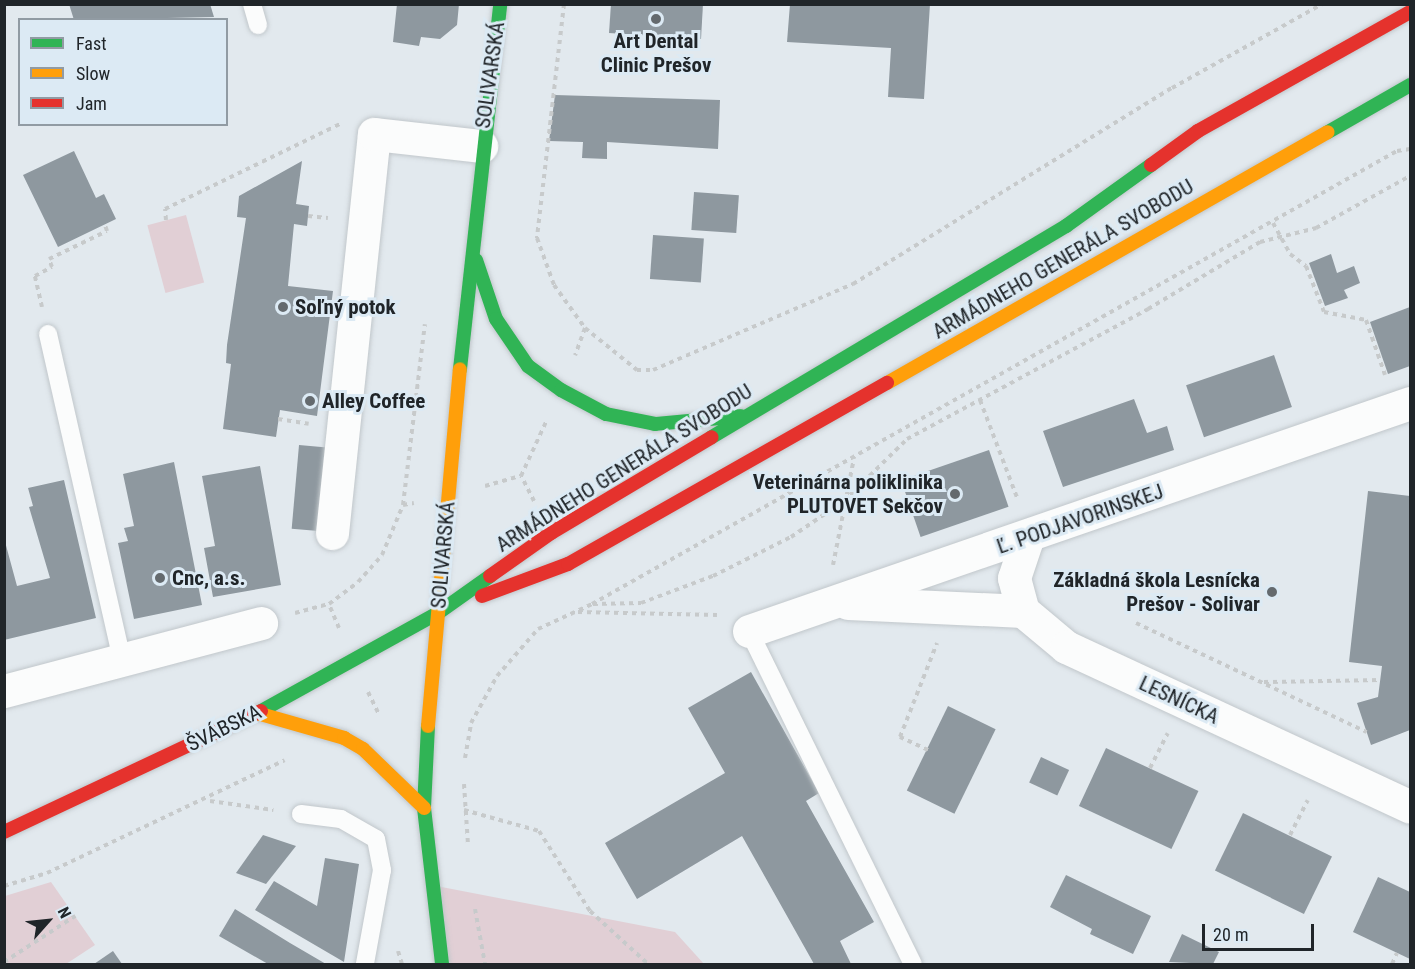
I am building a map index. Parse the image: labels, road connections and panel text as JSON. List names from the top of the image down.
{
  "streets": {
    "street": [
      "SOLIVARSKÁ",
      "ARMÁDNEHO GENERÁLA SVOBODU",
      "Ľ. PODJAVORINSKEJ",
      "LESNÍCKA",
      "ŠVÁBSKA"
    ]
  },
  "crossings": [
    ["SOLIVARSKÁ", "ARMÁDNEHO GENERÁLA SVOBODU"],
    ["SOLIVARSKÁ", "ŠVÁBSKA"],
    ["ARMÁDNEHO GENERÁLA SVOBODU", "ŠVÁBSKA"]
  ],
  "places": [
    "Art Dental Clinic Prešov",
    "Soľný potok",
    "Alley Coffee",
    "Veterinárna poliklinika PLUTOVET Sekčov",
    "Cnc, a.s.",
    "Základná škola Lesnícka Prešov - Solivar"
  ],
  "legend": ["Fast", "Slow", "Jam"],
  "scale_bar": "20 m",
  "north": "top right"
}
